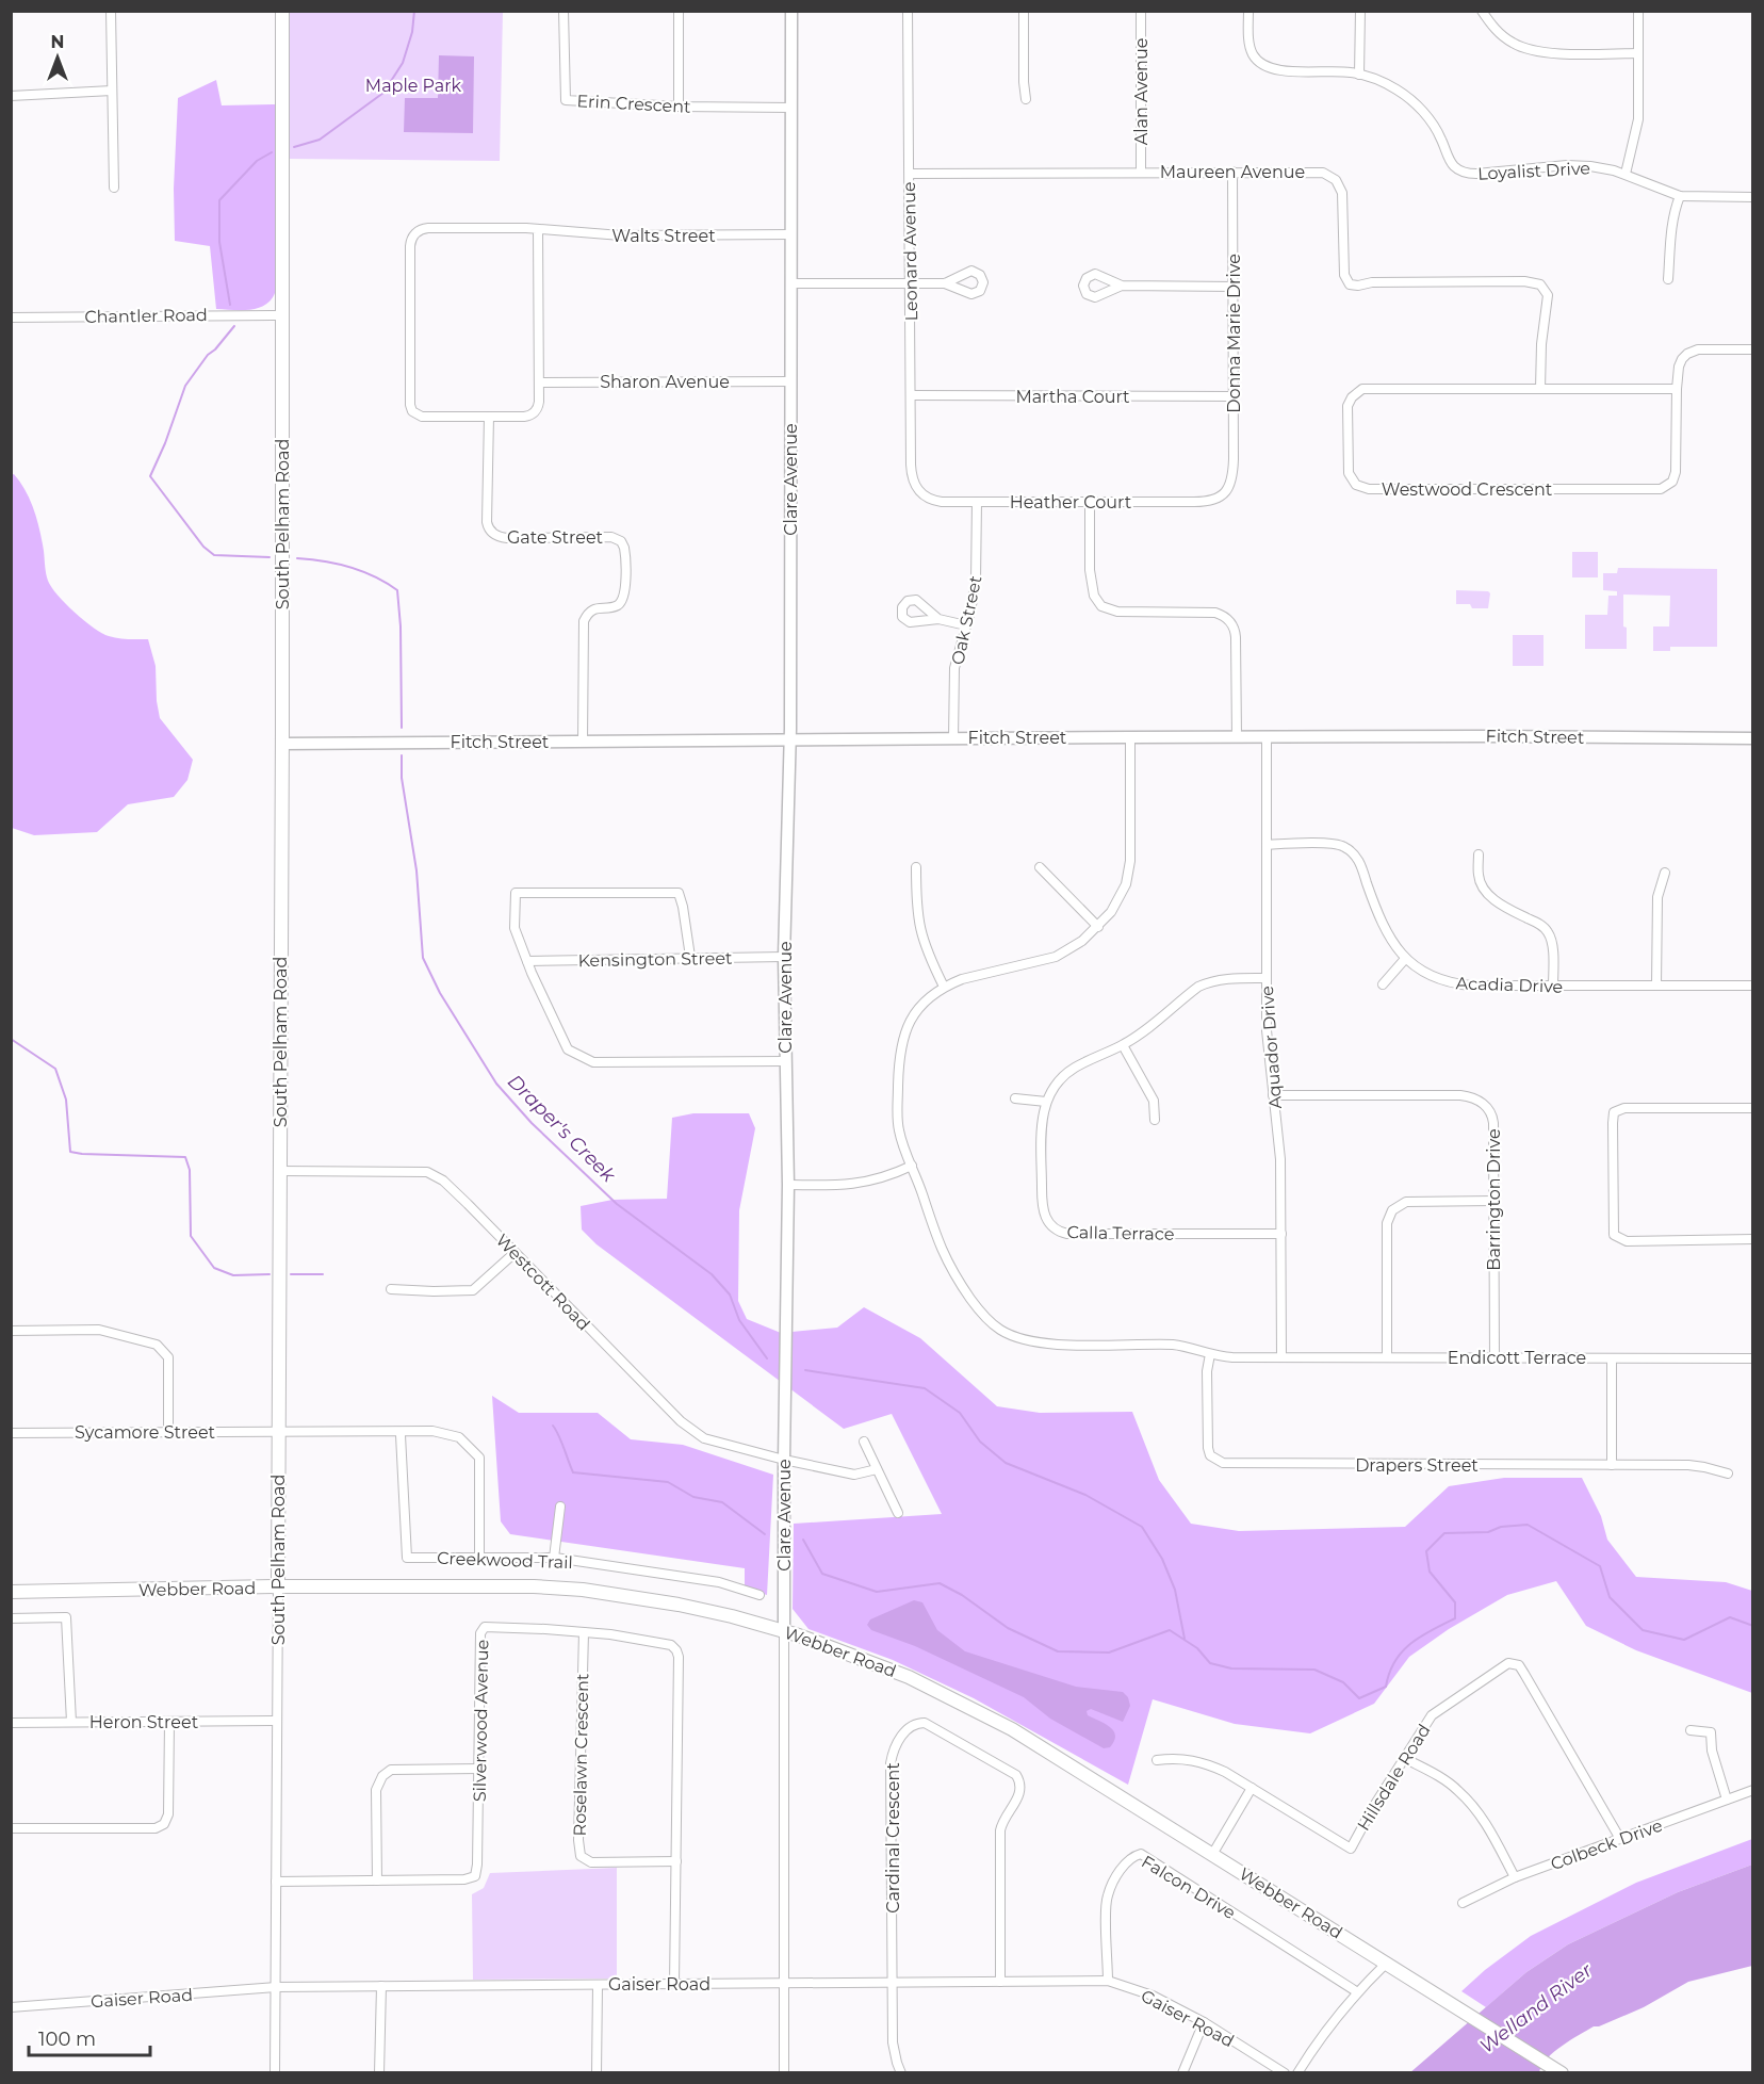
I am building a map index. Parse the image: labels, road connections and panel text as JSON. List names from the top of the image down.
{
  "streets": {
    "main road": ["South Pelham Road", "Webber Road"],
    "street": [
      "Alan Avenue",
      "Erin Crescent",
      "Loyalist Drive",
      "Maureen Avenue",
      "Walts Street",
      "Leonard Avenue",
      "Chantler Road",
      "Donna Marie Drive",
      "Sharon Avenue",
      "Martha Court",
      "Clare Avenue",
      "Westwood Crescent",
      "Heather Court",
      "Gate Street",
      "Oak Street",
      "Fitch Street",
      "Kensington Street",
      "Acadia Drive",
      "Aquador Drive",
      "Barrington Drive",
      "Calla Terrace",
      "Westcott Road",
      "Endicott Terrace",
      "Sycamore Street",
      "Drapers Street",
      "Creekwood Trail",
      "Silverwood Avenue",
      "Heron Street",
      "Roselawn Crescent",
      "Hillsdale Road",
      "Cardinal Crescent",
      "Colbeck Drive",
      "Falcon Drive",
      "Gaiser Road"
    ]
  },
  "crossings": [
    ["Alan Avenue", "Maureen Avenue"],
    ["Erin Crescent", "Clare Avenue"],
    ["Maureen Avenue", "Leonard Avenue"],
    ["Maureen Avenue", "Donna Marie Drive"],
    ["Maureen Avenue", "Westwood Crescent"],
    ["Walts Street", "Sharon Avenue"],
    ["Walts Street", "Clare Avenue"],
    ["Walts Street", "Gate Street"],
    ["Leonard Avenue", "Martha Court"],
    ["Leonard Avenue", "Heather Court"],
    ["Chantler Road", "South Pelham Road"],
    ["Donna Marie Drive", "Martha Court"],
    ["Donna Marie Drive", "Heather Court"],
    ["Sharon Avenue", "Clare Avenue"],
    ["Clare Avenue", "Fitch Street"],
    ["Clare Avenue", "Kensington Street"],
    ["Clare Avenue", "Westcott Road"],
    ["Clare Avenue", "Webber Road"],
    ["Clare Avenue", "Gaiser Road"],
    ["Heather Court", "Oak Street"],
    ["South Pelham Road", "Fitch Street"],
    ["South Pelham Road", "Westcott Road"],
    ["South Pelham Road", "Sycamore Street"],
    ["South Pelham Road", "Webber Road"],
    ["South Pelham Road", "Silverwood Avenue"],
    ["South Pelham Road", "Heron Street"],
    ["South Pelham Road", "Gaiser Road"],
    ["Gate Street", "Fitch Street"],
    ["Oak Street", "Fitch Street"],
    ["Fitch Street", "Aquador Drive"],
    ["Fitch Street", "Endicott Terrace"],
    ["Acadia Drive", "Aquador Drive"],
    ["Aquador Drive", "Barrington Drive"],
    ["Aquador Drive", "Calla Terrace"],
    ["Aquador Drive", "Endicott Terrace"],
    ["Barrington Drive", "Endicott Terrace"],
    ["Endicott Terrace", "Drapers Street"],
    ["Sycamore Street", "Creekwood Trail"],
    ["Silverwood Avenue", "Roselawn Crescent"],
    ["Silverwood Avenue", "Gaiser Road"],
    ["Hillsdale Road", "Colbeck Drive"],
    ["Cardinal Crescent", "Gaiser Road"],
    ["Falcon Drive", "Gaiser Road"]
  ],
  "water": ["Draper's Creek", "Welland River"],
  "parks": ["Maple Park"],
  "scale_bar": "100 m",
  "north": "top"
}
